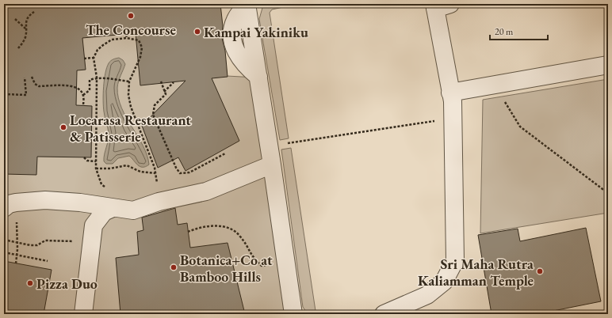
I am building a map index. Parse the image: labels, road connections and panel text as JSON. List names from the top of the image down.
{
  "places": [
    "The Concourse",
    "Kampai Yakiniku",
    "Locarasa Restaurant & Patisserie",
    "Botanica+Co at Bamboo Hills",
    "Sri Maha Rutra Kaliamman Temple",
    "Pizza Duo"
  ],
  "scale_bar": "20 m"
}
